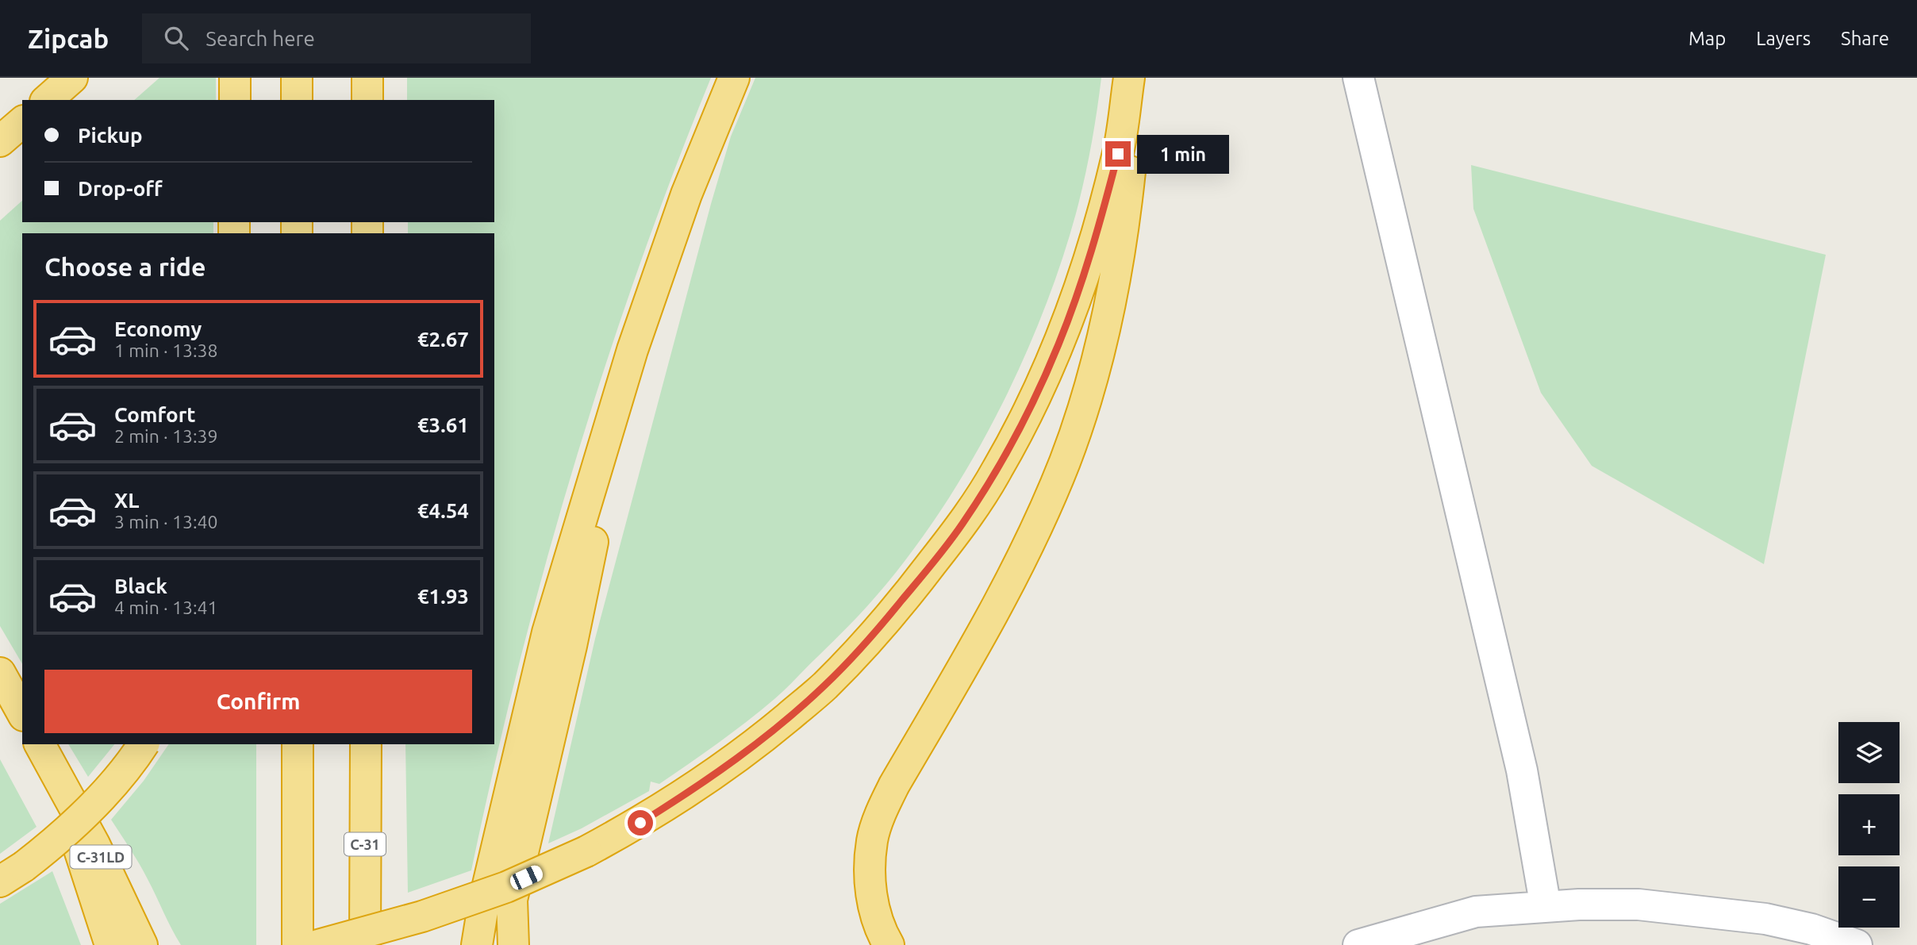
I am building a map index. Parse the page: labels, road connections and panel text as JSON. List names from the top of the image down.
{
  "streets": {
    "highway": ["C-31", "C-31LD"]
  },
  "page": {
    "header": "Zipcab",
    "search": "Search here",
    "nav": ["Map", "Layers", "Share"],
    "banner": ["Pickup", "Drop-off"],
    "bubble": "1 min",
    "heading": "Choose a ride",
    "list": [
      {
        "name": "Economy",
        "note": "1 min · 13:38",
        "value": "€2.67"
      },
      {
        "name": "Comfort",
        "note": "2 min · 13:39",
        "value": "€3.61"
      },
      {
        "name": "XL",
        "note": "3 min · 13:40",
        "value": "€4.54"
      },
      {
        "name": "Black",
        "note": "4 min · 13:41",
        "value": "€1.93"
      }
    ],
    "buttons": "Confirm",
    "map_buttons": ["+", "−"]
  }
}
